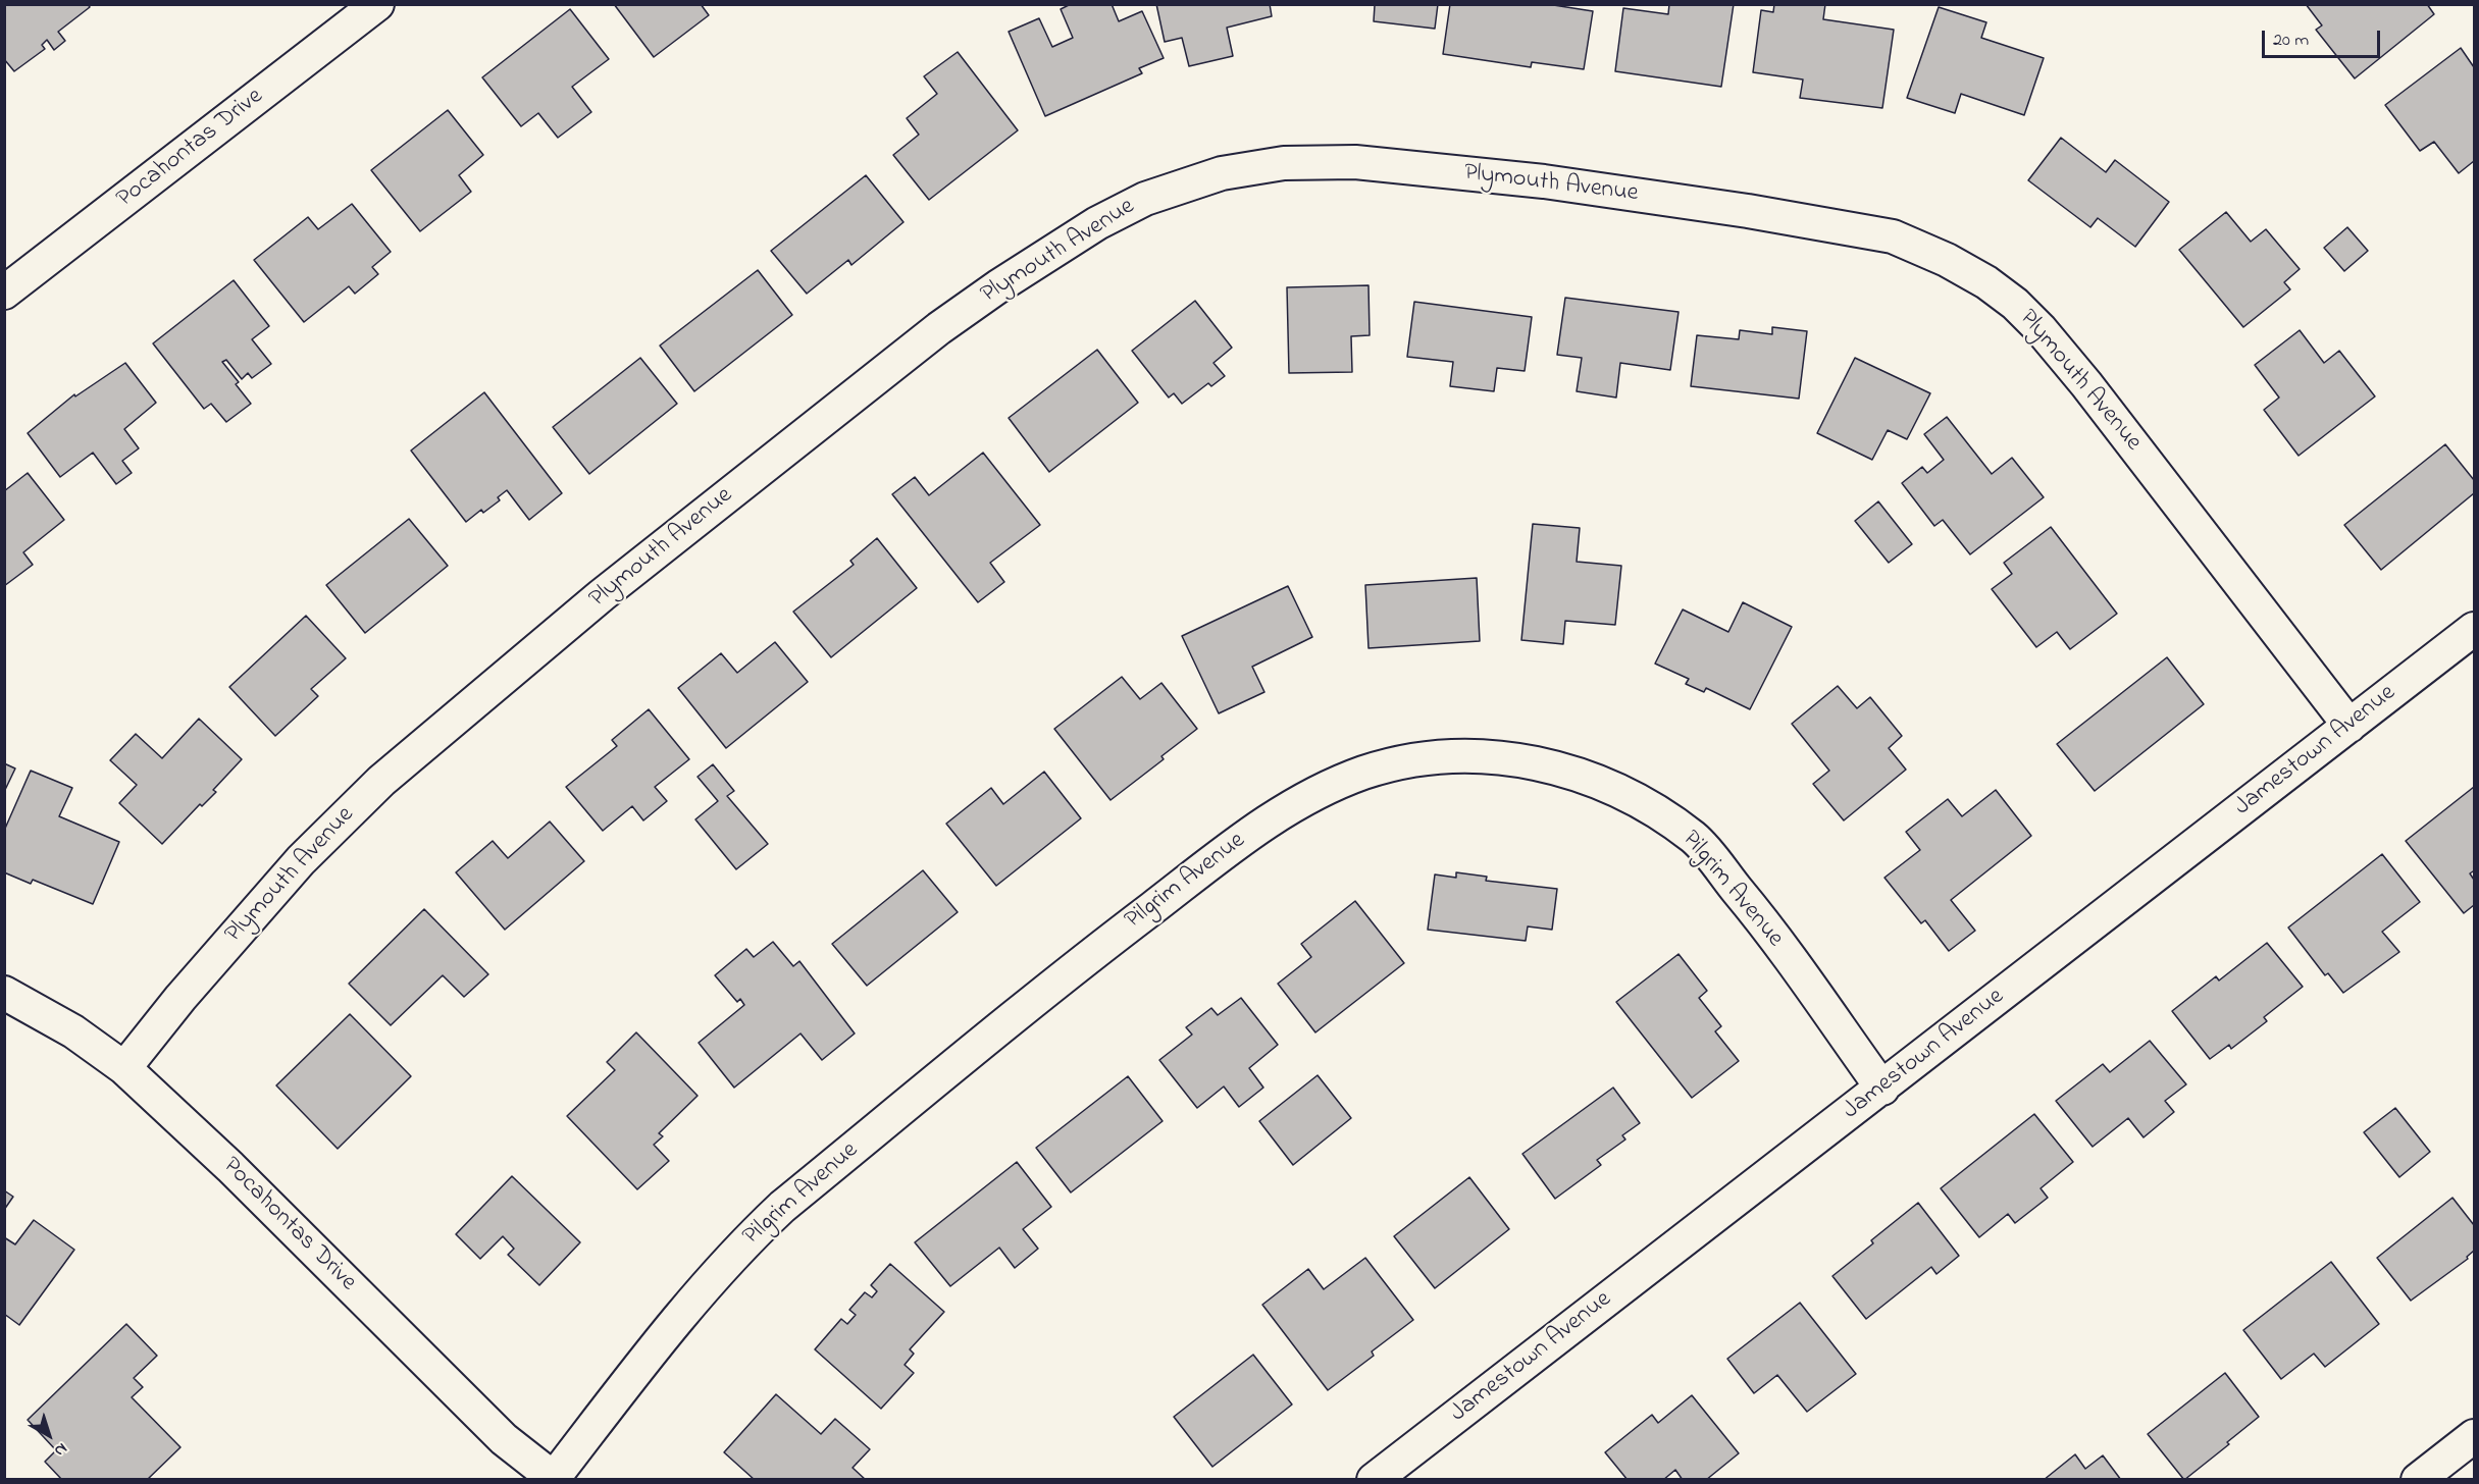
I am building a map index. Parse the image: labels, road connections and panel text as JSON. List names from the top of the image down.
{
  "streets": {
    "street": [
      "Pocahontas Drive",
      "Plymouth Avenue",
      "Jamestown Avenue",
      "Pilgrim Avenue"
    ]
  },
  "crossings": [
    ["Pocahontas Drive", "Plymouth Avenue"],
    ["Pocahontas Drive", "Pilgrim Avenue"],
    ["Plymouth Avenue", "Jamestown Avenue"],
    ["Jamestown Avenue", "Pilgrim Avenue"]
  ],
  "scale_bar": "20 m",
  "north": "bottom right"
}
